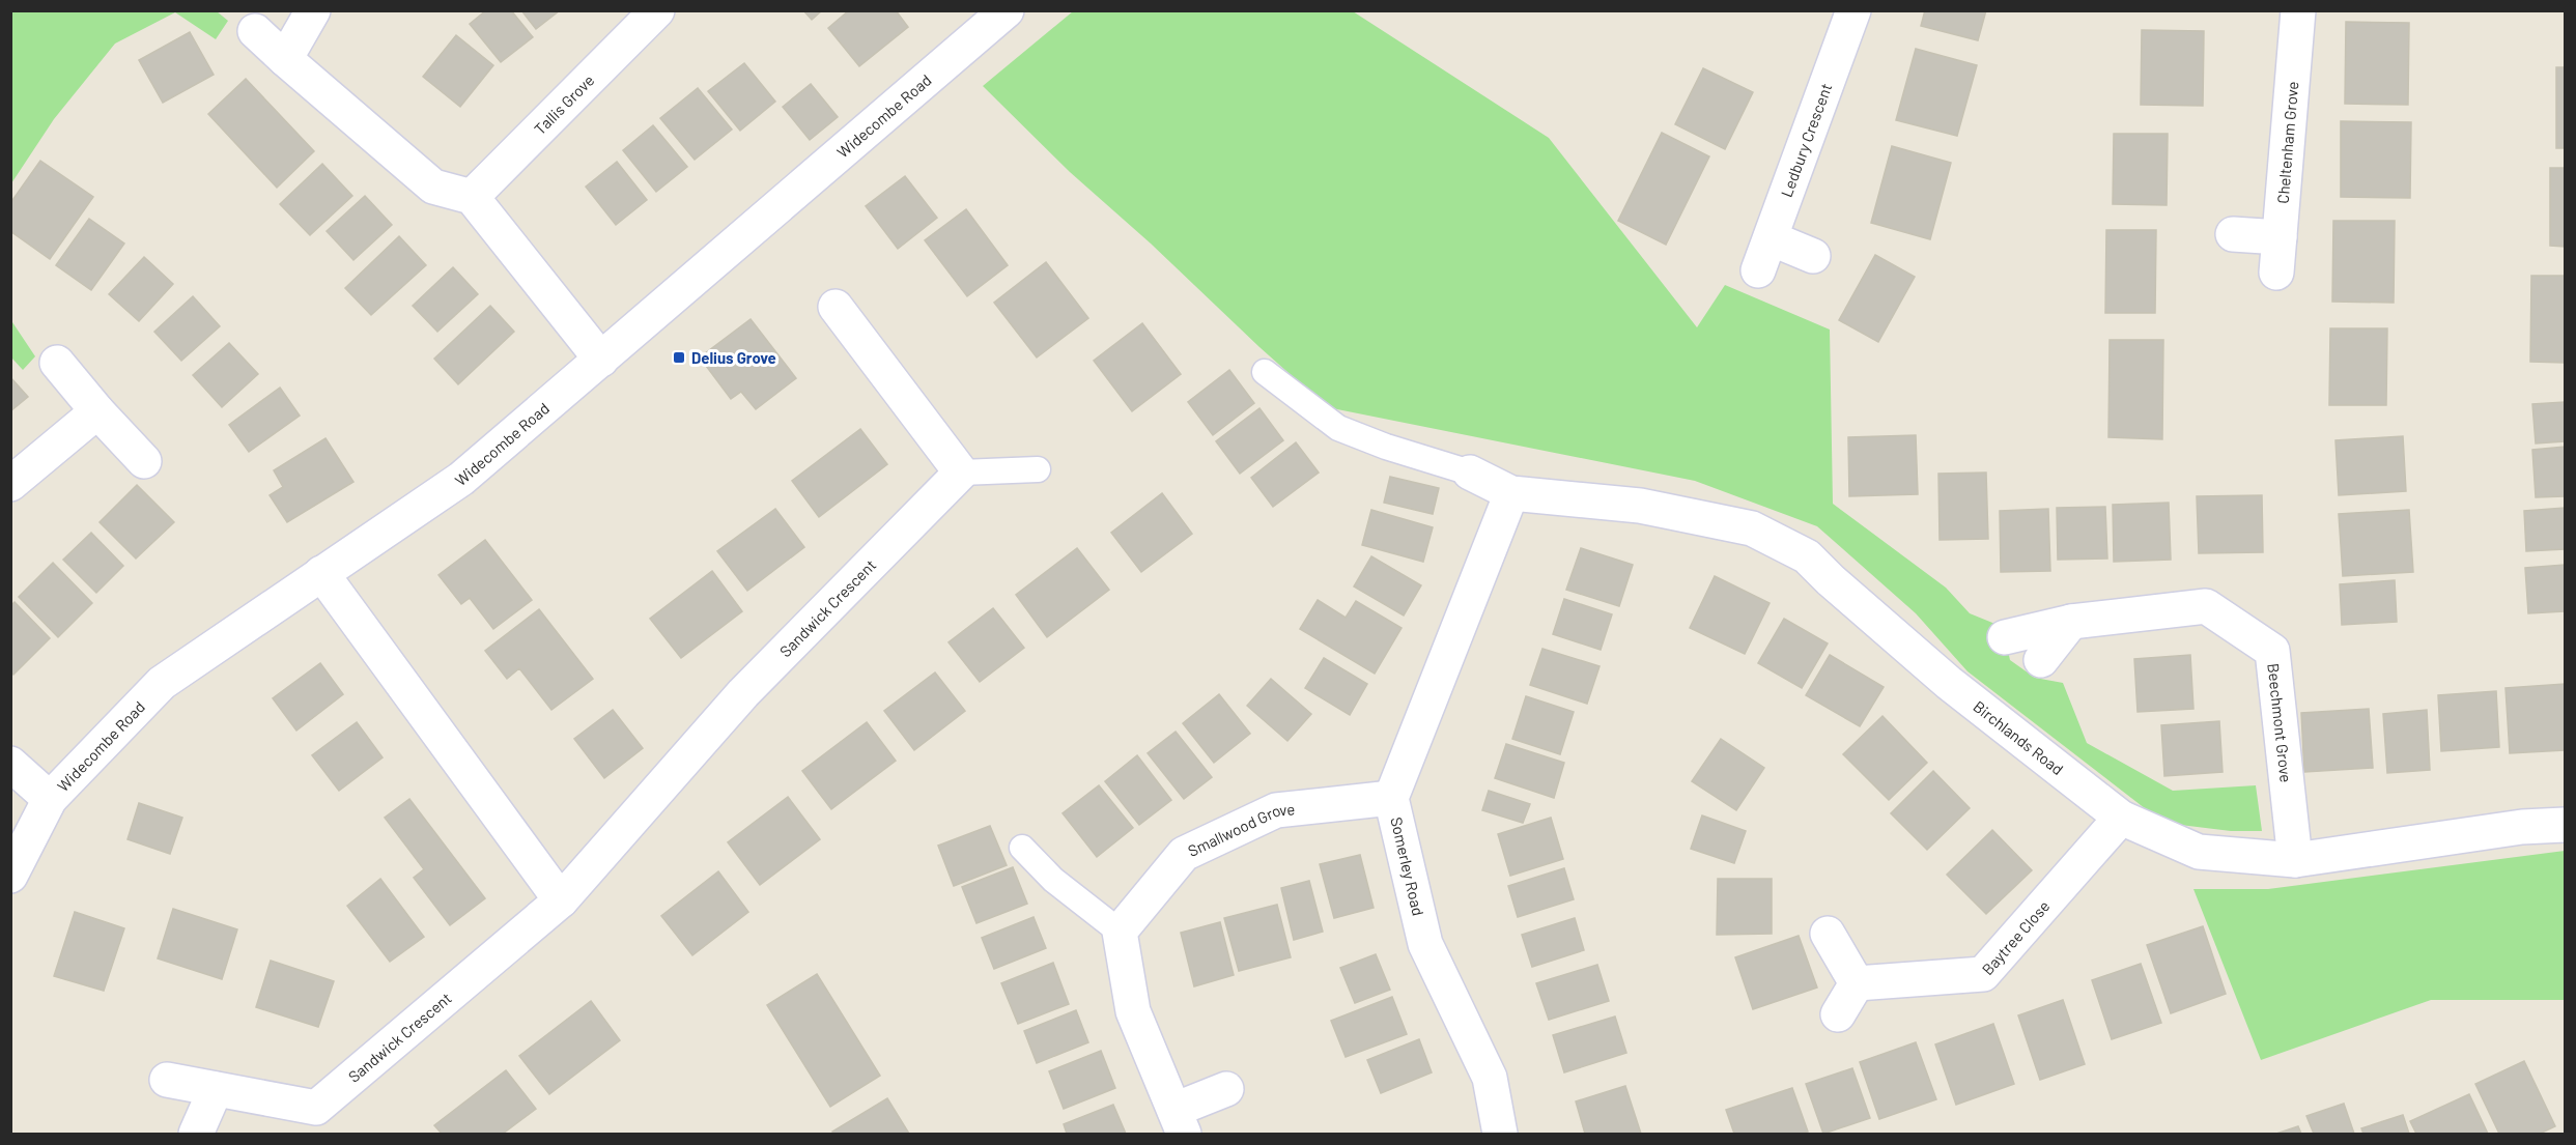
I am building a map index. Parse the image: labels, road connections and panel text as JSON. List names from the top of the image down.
{
  "streets": {
    "street": [
      "Tallis Grove",
      "Widecombe Road",
      "Ledbury Crescent",
      "Cheltenham Grove",
      "Sandwick Crescent",
      "Beechmont Grove",
      "Birchlands Road",
      "Smallwood Grove",
      "Somerley Road",
      "Baytree Close"
    ]
  },
  "crossings": [
    ["Beechmont Grove", "Birchlands Road"],
    ["Birchlands Road", "Somerley Road"],
    ["Birchlands Road", "Baytree Close"],
    ["Smallwood Grove", "Somerley Road"]
  ],
  "places": {
    "transit": ["Delius Grove"]
  }
}
